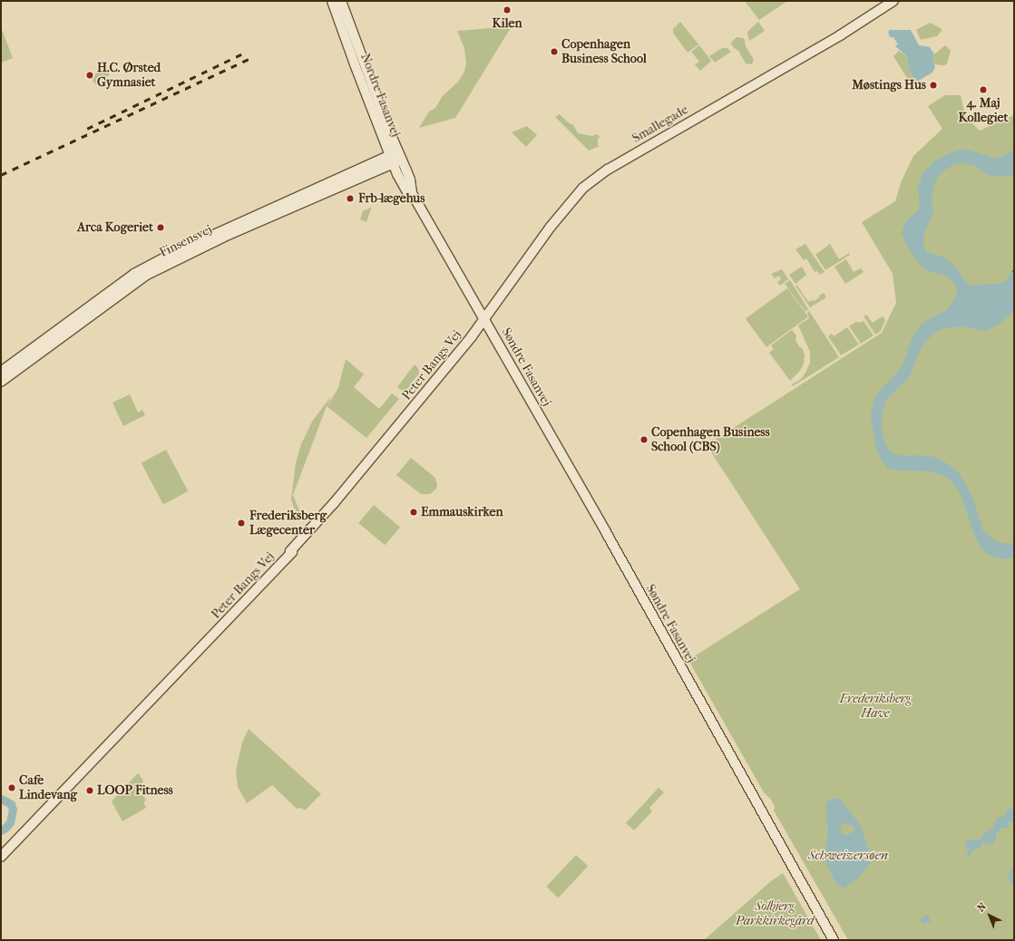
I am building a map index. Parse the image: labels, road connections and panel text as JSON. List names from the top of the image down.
{
  "streets": {
    "street": [
      "Nordre Fasanvej",
      "Smallegade",
      "Finsensvej",
      "Peter Bangs Vej",
      "Søndre Fasanvej"
    ]
  },
  "crossings": [
    ["Nordre Fasanvej", "Smallegade"],
    ["Nordre Fasanvej", "Finsensvej"],
    ["Nordre Fasanvej", "Peter Bangs Vej"],
    ["Nordre Fasanvej", "Søndre Fasanvej"],
    ["Smallegade", "Peter Bangs Vej"],
    ["Smallegade", "Søndre Fasanvej"],
    ["Peter Bangs Vej", "Søndre Fasanvej"]
  ],
  "water": ["Schweizersøen"],
  "parks": ["Frederiksberg Have", "Solbjerg Parkkirkegård"],
  "places": [
    "Kilen",
    "Copenhagen Business School",
    "H.C. Ørsted Gymnasiet",
    "Møstings Hus",
    "4. Maj Kollegiet",
    "Frb-lægehus",
    "Arca Kogeriet",
    "Copenhagen Business School (CBS)",
    "Emmauskirken",
    "Frederiksberg Lægecenter",
    "Cafe Lindevang",
    "LOOP Fitness"
  ],
  "north": "top left"
}
